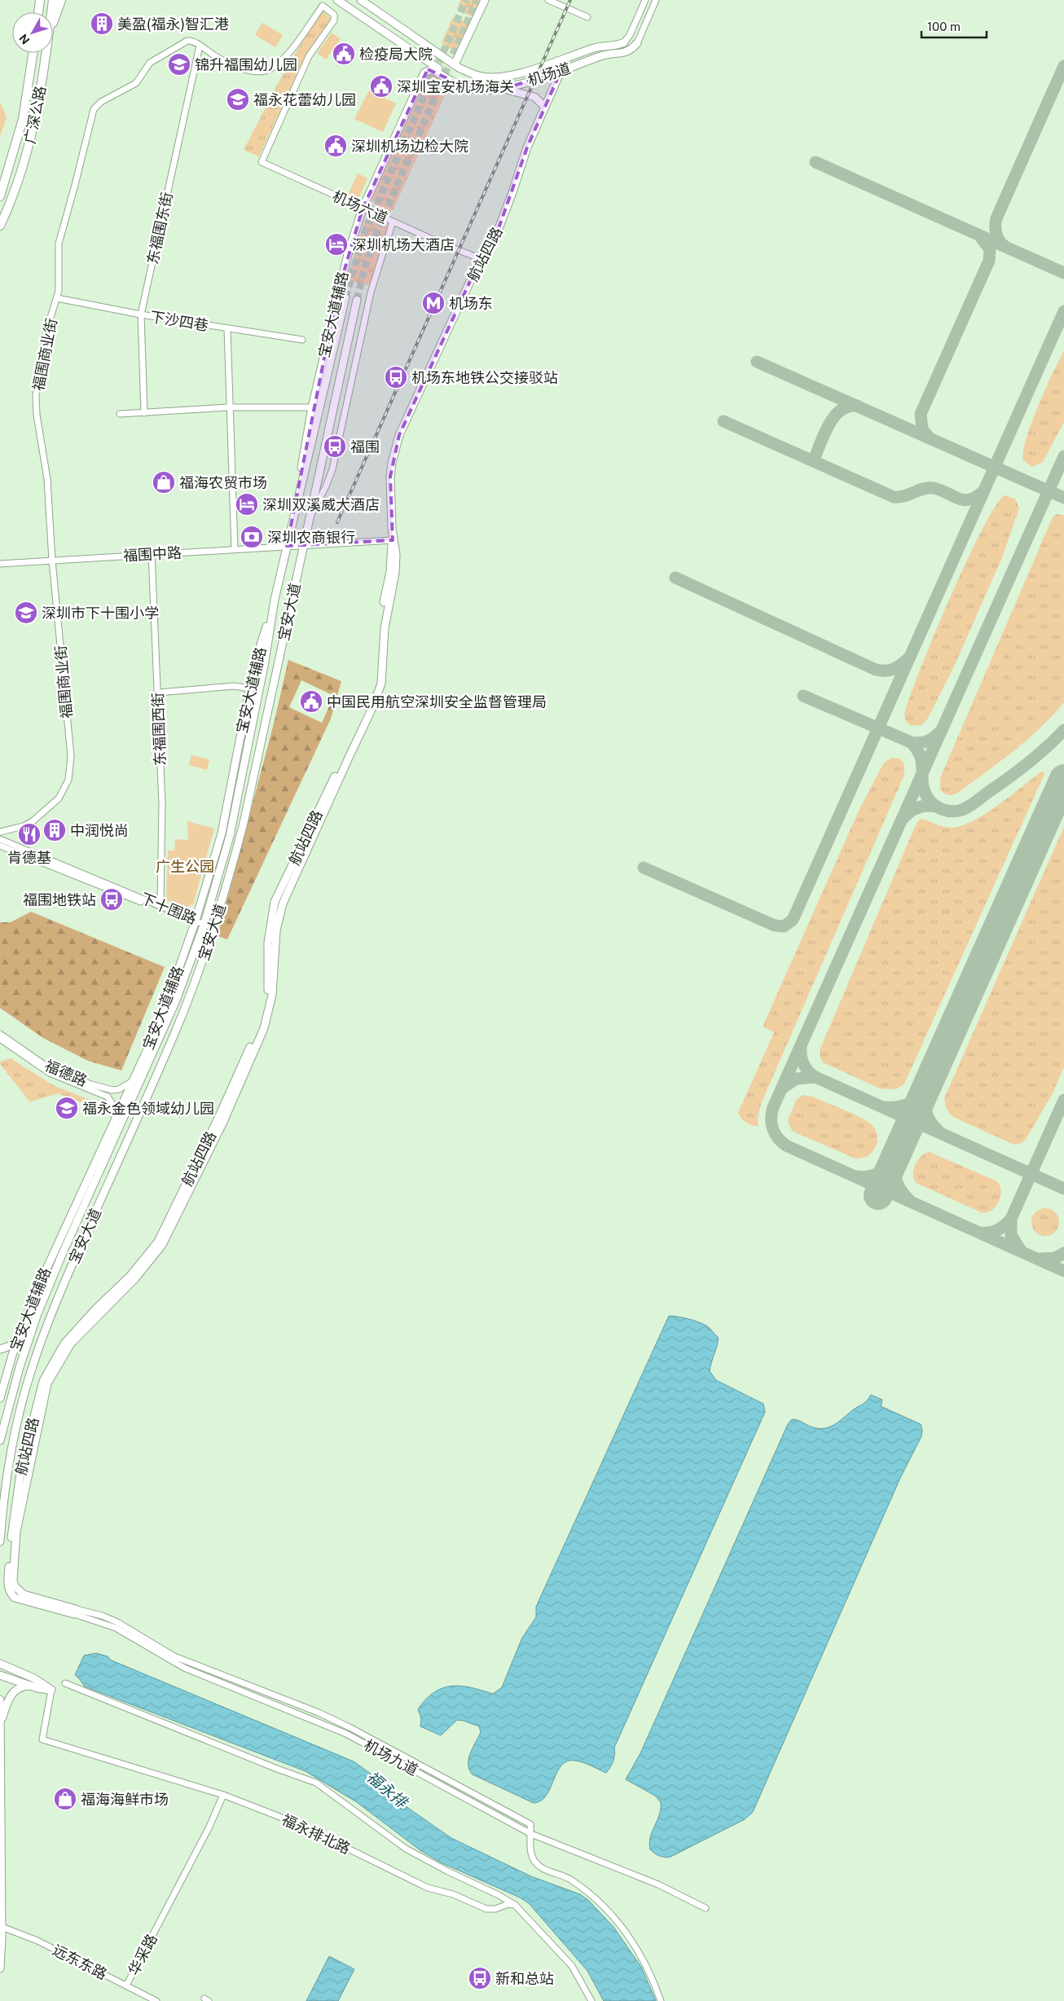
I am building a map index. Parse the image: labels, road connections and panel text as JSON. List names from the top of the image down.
{
  "streets": {
    "highway": ["广深公路"],
    "main road": [
      "机场道",
      "航站四路",
      "宝安大道辅路",
      "宝安大道"
    ],
    "street": [
      "机场六道",
      "东福围东街",
      "下沙四巷",
      "福围商业街",
      "福围中路",
      "东福围西街",
      "下十围路",
      "福德路",
      "机场九道",
      "福永排北路",
      "华采路",
      "远东东路"
    ]
  },
  "crossings": [
    ["机场道", "航站四路"],
    ["机场道", "宝安大道辅路"],
    ["机场六道", "航站四路"],
    ["机场六道", "宝安大道辅路"],
    ["机场六道", "福围商业街"],
    ["东福围东街", "下沙四巷"],
    ["东福围东街", "福围商业街"],
    ["航站四路", "福围中路"],
    ["航站四路", "机场九道"],
    ["宝安大道辅路", "宝安大道"],
    ["宝安大道辅路", "下十围路"],
    ["宝安大道辅路", "福德路"],
    ["下沙四巷", "福围商业街"],
    ["福围商业街", "福围中路"],
    ["福围中路", "宝安大道"],
    ["福围中路", "东福围西街"],
    ["宝安大道", "下十围路"],
    ["东福围西街", "下十围路"],
    ["福永排北路", "华采路"],
    ["华采路", "远东东路"]
  ],
  "water": ["福永排"],
  "parks": ["广生公园"],
  "places": {
    "building": ["美盈(福永)智汇港", "中润悦尚"],
    "public building": [
      "检疫局大院",
      "深圳宝安机场海关",
      "深圳机场边检大院",
      "中国民用航空深圳安全监督管理局"
    ],
    "school or university": [
      "锦升福围幼儿园",
      "福永花蕾幼儿园",
      "深圳市下十围小学",
      "福永金色领域幼儿园"
    ],
    "hotel": ["深圳机场大酒店", "深圳双溪威大酒店"],
    "metro station": ["机场东"],
    "bus stop": [
      "机场东地铁公交接驳站",
      "福围",
      "福围地铁站",
      "新和总站"
    ],
    "shop": ["福海农贸市场", "福海海鲜市场"],
    "bank": ["深圳农商银行"],
    "restaurant": ["肯德基"]
  },
  "scale_bar": "100 m",
  "north": "bottom left"
}
